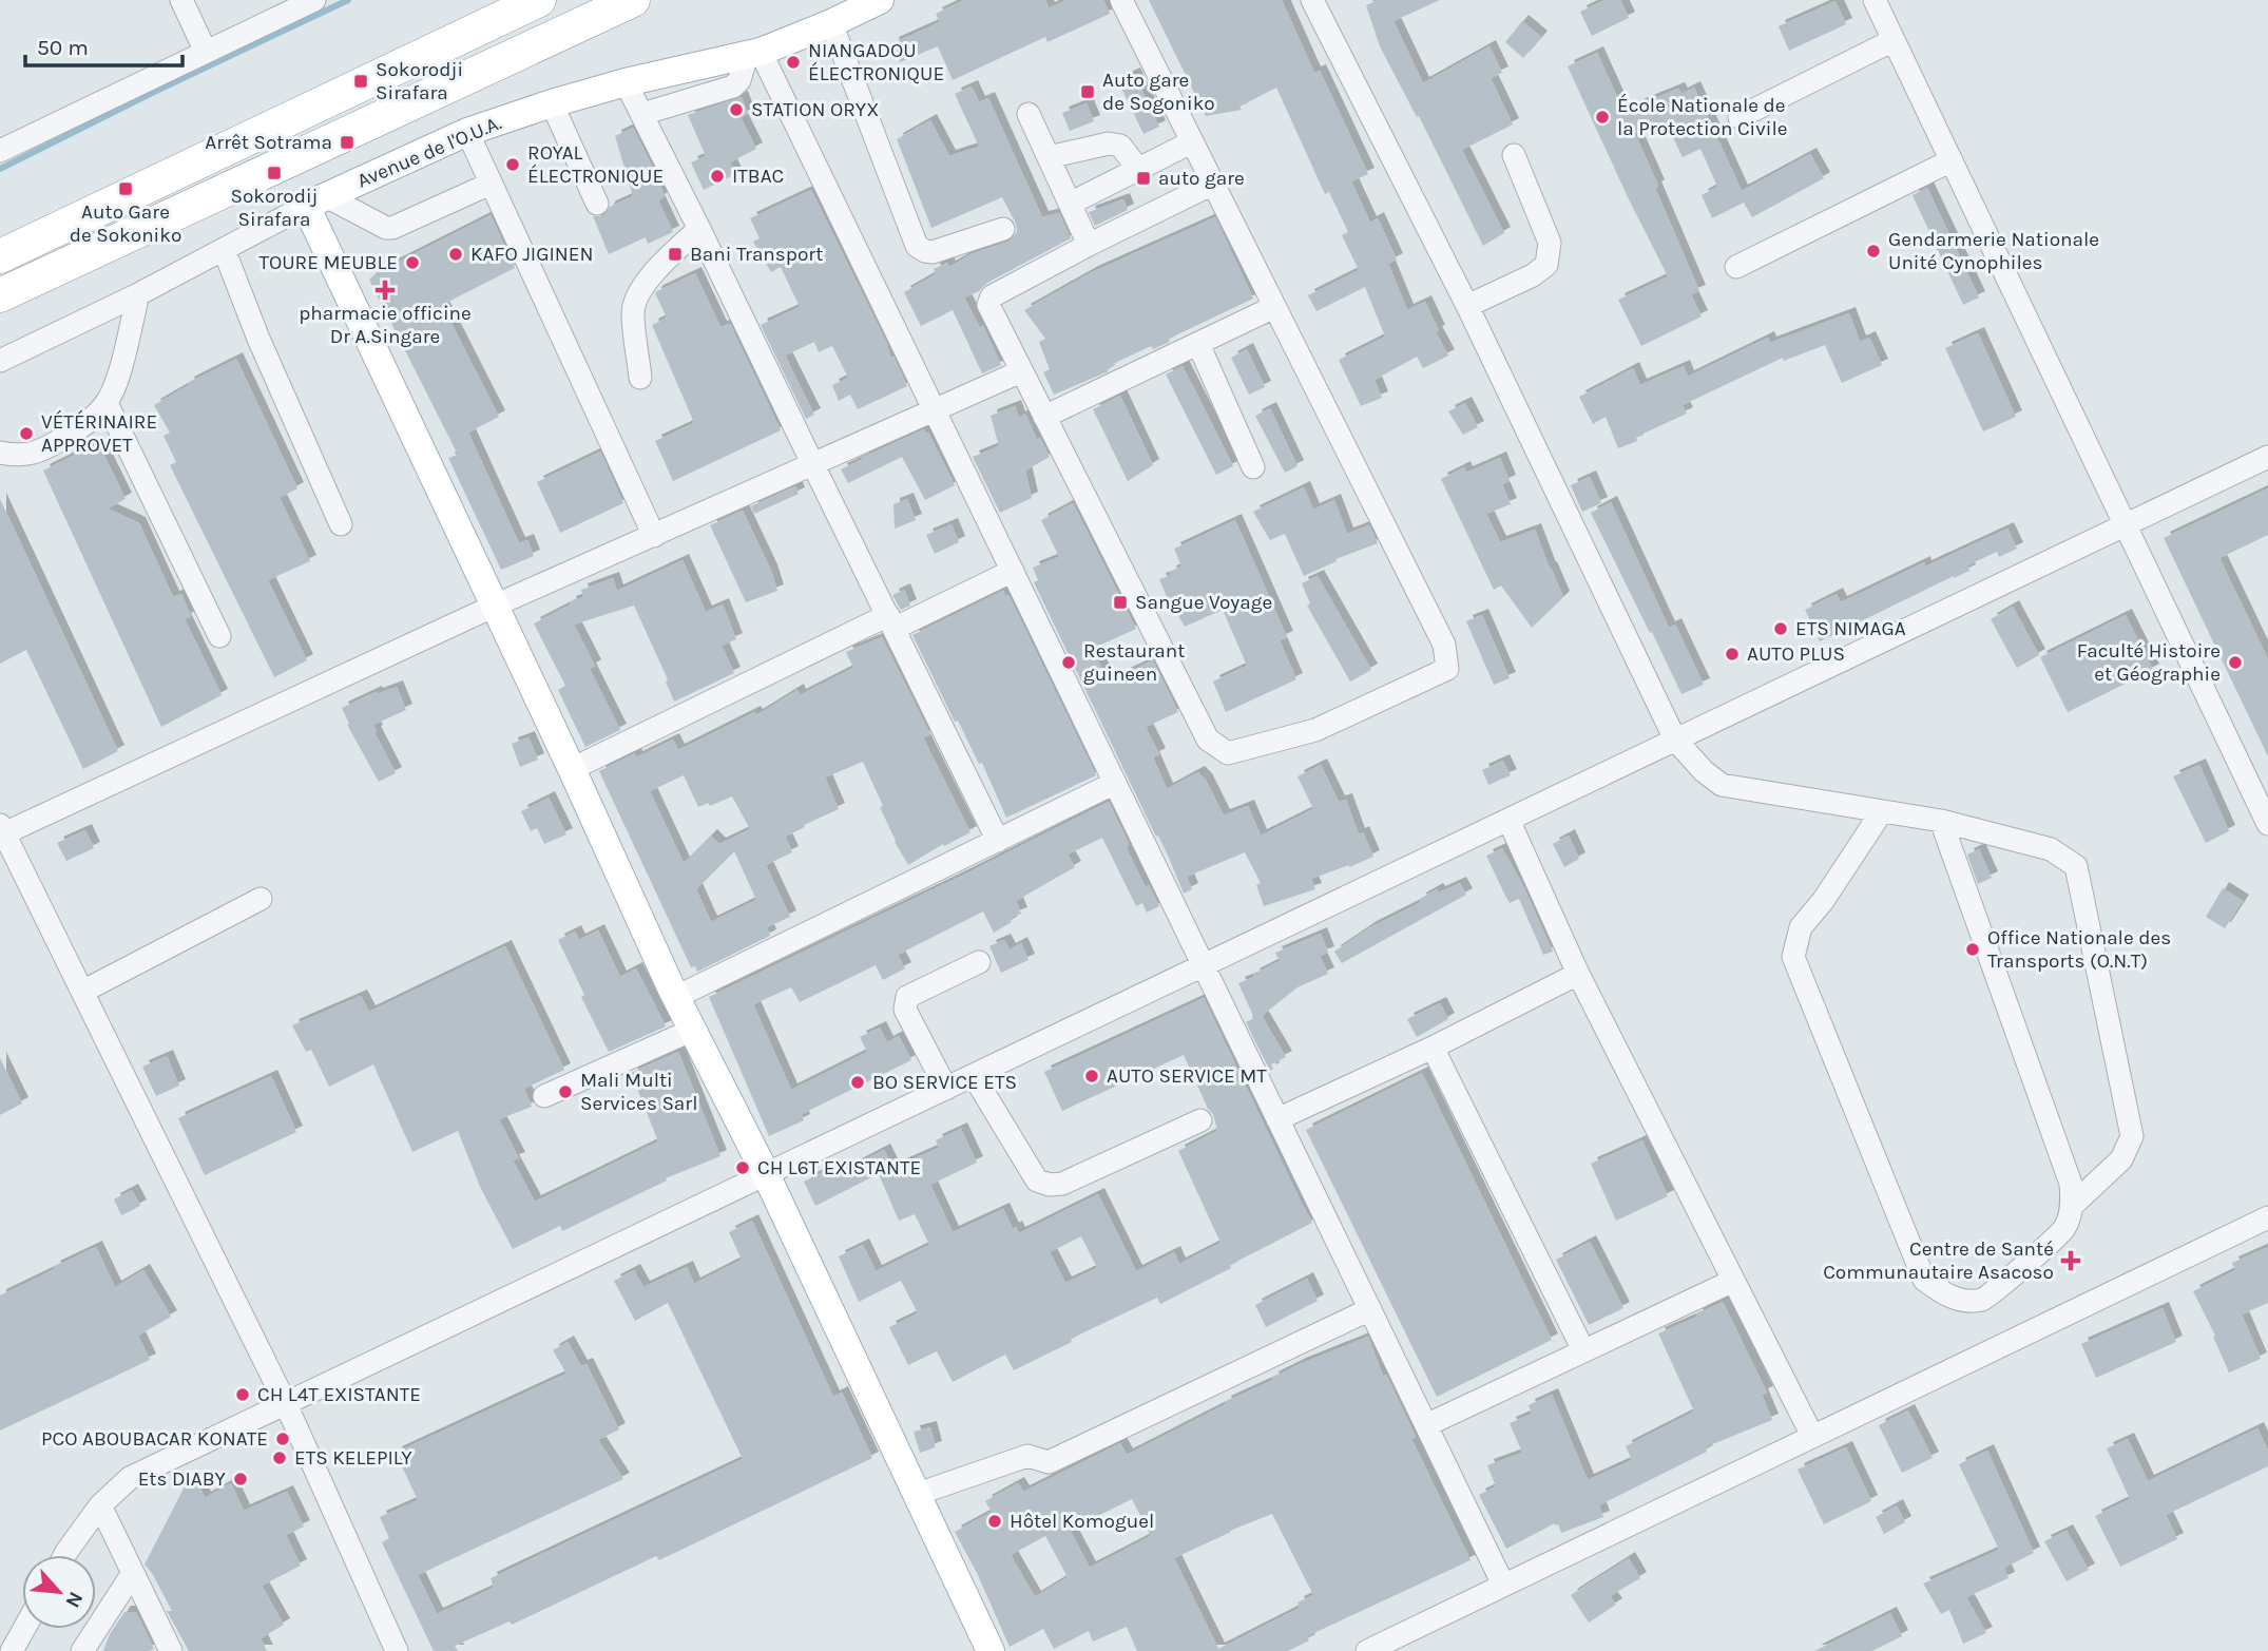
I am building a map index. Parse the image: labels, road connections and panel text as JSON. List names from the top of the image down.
{
  "streets": {
    "main road": ["Avenue de l'O.U.A."]
  },
  "places": {
    "other": [
      "NIANGADOU ÉLECTRONIQUE",
      "STATION ORYX",
      "École Nationale de la Protection Civile",
      "ROYAL ÉLECTRONIQUE",
      "ITBAC",
      "Gendarmerie Nationale Unité Cynophiles",
      "KAFO JIGINEN",
      "TOURE MEUBLE",
      "VÉTÉRINAIRE APPROVET",
      "ETS NIMAGA",
      "AUTO PLUS",
      "Restaurant guineen",
      "Faculté Histoire et Géographie",
      "Office Nationale des Transports (O.N.T)",
      "AUTO SERVICE MT",
      "BO SERVICE ETS",
      "Mali Multi Services Sarl",
      "CH L6T EXISTANTE",
      "CH L4T EXISTANTE",
      "PCO ABOUBACAR KONATE",
      "ETS KELEPILY",
      "Ets DIABY",
      "Hôtel Komoguel"
    ],
    "transit": [
      "Sokorodji Sirafara",
      "Auto gare de Sogoniko",
      "Arrêt Sotrama",
      "Sokorodij Sirafara",
      "auto gare",
      "Auto Gare de Sokoniko",
      "Bani Transport",
      "Sangue Voyage"
    ],
    "health": ["pharmacie officine Dr A.Singare", "Centre de Santé Communautaire Asacoso"]
  },
  "scale_bar": "50 m",
  "north": "bottom right"
}
